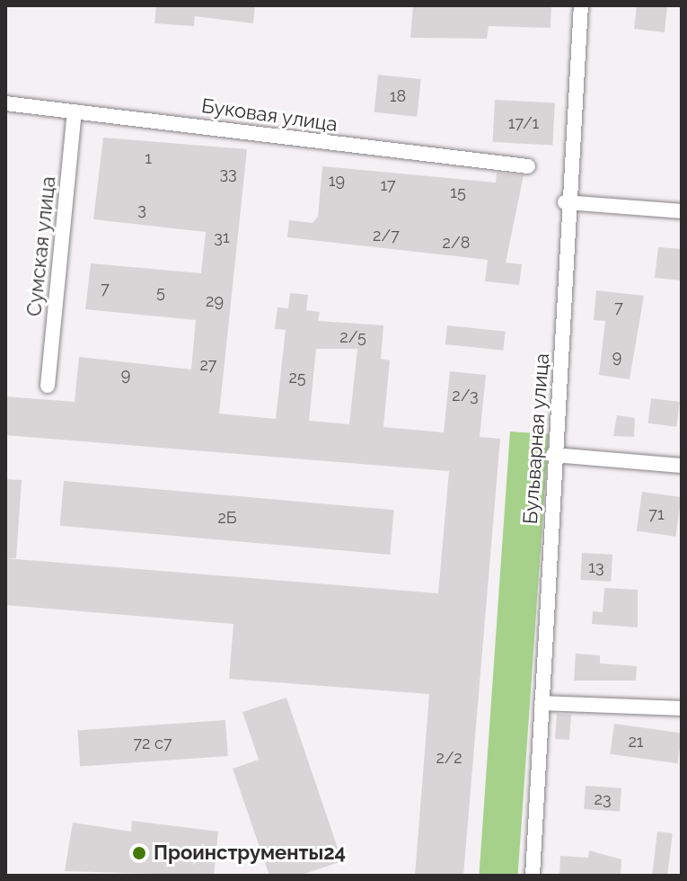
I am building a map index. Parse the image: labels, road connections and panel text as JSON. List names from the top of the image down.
{
  "streets": {
    "street": ["Буковая улица", "Сумская улица", "Бульварная улица"]
  },
  "crossings": [
    ["Буковая улица", "Сумская улица"]
  ],
  "places": ["Проинструменты24"],
  "house_numbers": [
    "18",
    "17/1",
    "1",
    "33",
    "19",
    "17",
    "15",
    "3",
    "2/7",
    "31",
    "2/8",
    "7",
    "5",
    "29",
    "7",
    "2/5",
    "9",
    "27",
    "9",
    "25",
    "2/3",
    "71",
    "2Б",
    "13",
    "21",
    "72 с7",
    "2/2",
    "23"
  ]
}
